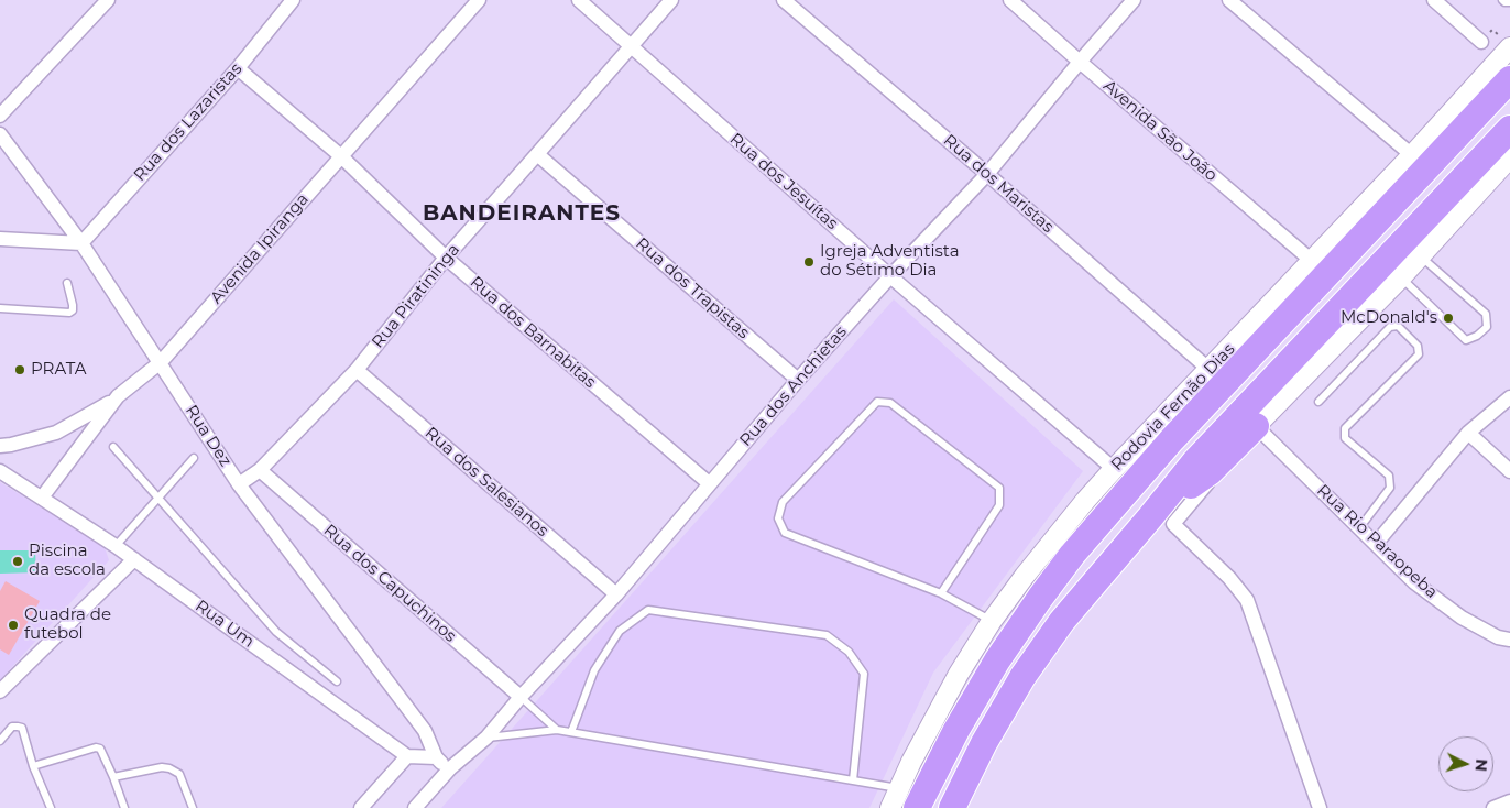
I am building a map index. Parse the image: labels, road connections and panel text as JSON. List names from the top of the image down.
{
  "streets": {
    "highway": ["Rodovia Fernão Dias"],
    "street": [
      "Rua dos Lazaristas",
      "Avenida São João",
      "Rua dos Jesuítas",
      "Rua dos Maristas",
      "Avenida Ipiranga",
      "Rua dos Trapistas",
      "Rua Piratininga",
      "Rua dos Barnabitas",
      "Rua dos Anchietas",
      "Rua Dez",
      "Rua dos Salesianos",
      "Rua Rio Paraopeba",
      "Rua dos Capuchinos",
      "Rua Um"
    ]
  },
  "crossings": [
    ["Rua dos Lazaristas", "Rua dos Barnabitas"],
    ["Rua dos Lazaristas", "Rua Dez"],
    ["Avenida São João", "Rua dos Anchietas"],
    ["Avenida São João", "Rodovia Fernão Dias"],
    ["Rua dos Jesuítas", "Rua Piratininga"],
    ["Rua dos Jesuítas", "Rua dos Anchietas"],
    ["Rua dos Jesuítas", "Rodovia Fernão Dias"],
    ["Rua dos Maristas", "Rua dos Anchietas"],
    ["Rua dos Maristas", "Rodovia Fernão Dias"],
    ["Avenida Ipiranga", "Rua dos Barnabitas"],
    ["Avenida Ipiranga", "Rua Dez"],
    ["Avenida Ipiranga", "Rua Um"],
    ["Rua dos Trapistas", "Rua Piratininga"],
    ["Rua dos Trapistas", "Rua dos Anchietas"],
    ["Rua Piratininga", "Rua dos Barnabitas"],
    ["Rua Piratininga", "Rua Dez"],
    ["Rua Piratininga", "Rua dos Salesianos"],
    ["Rua Piratininga", "Rua dos Capuchinos"],
    ["Rua dos Barnabitas", "Rua dos Anchietas"],
    ["Rua dos Anchietas", "Rua dos Salesianos"],
    ["Rua dos Anchietas", "Rua dos Capuchinos"]
  ],
  "districts": ["BANDEIRANTES"],
  "places": [
    "Igreja Adventista do Sétimo Dia",
    "McDonald's",
    "PRATA",
    "Piscina da escola",
    "Quadra de futebol"
  ],
  "north": "right"
}
